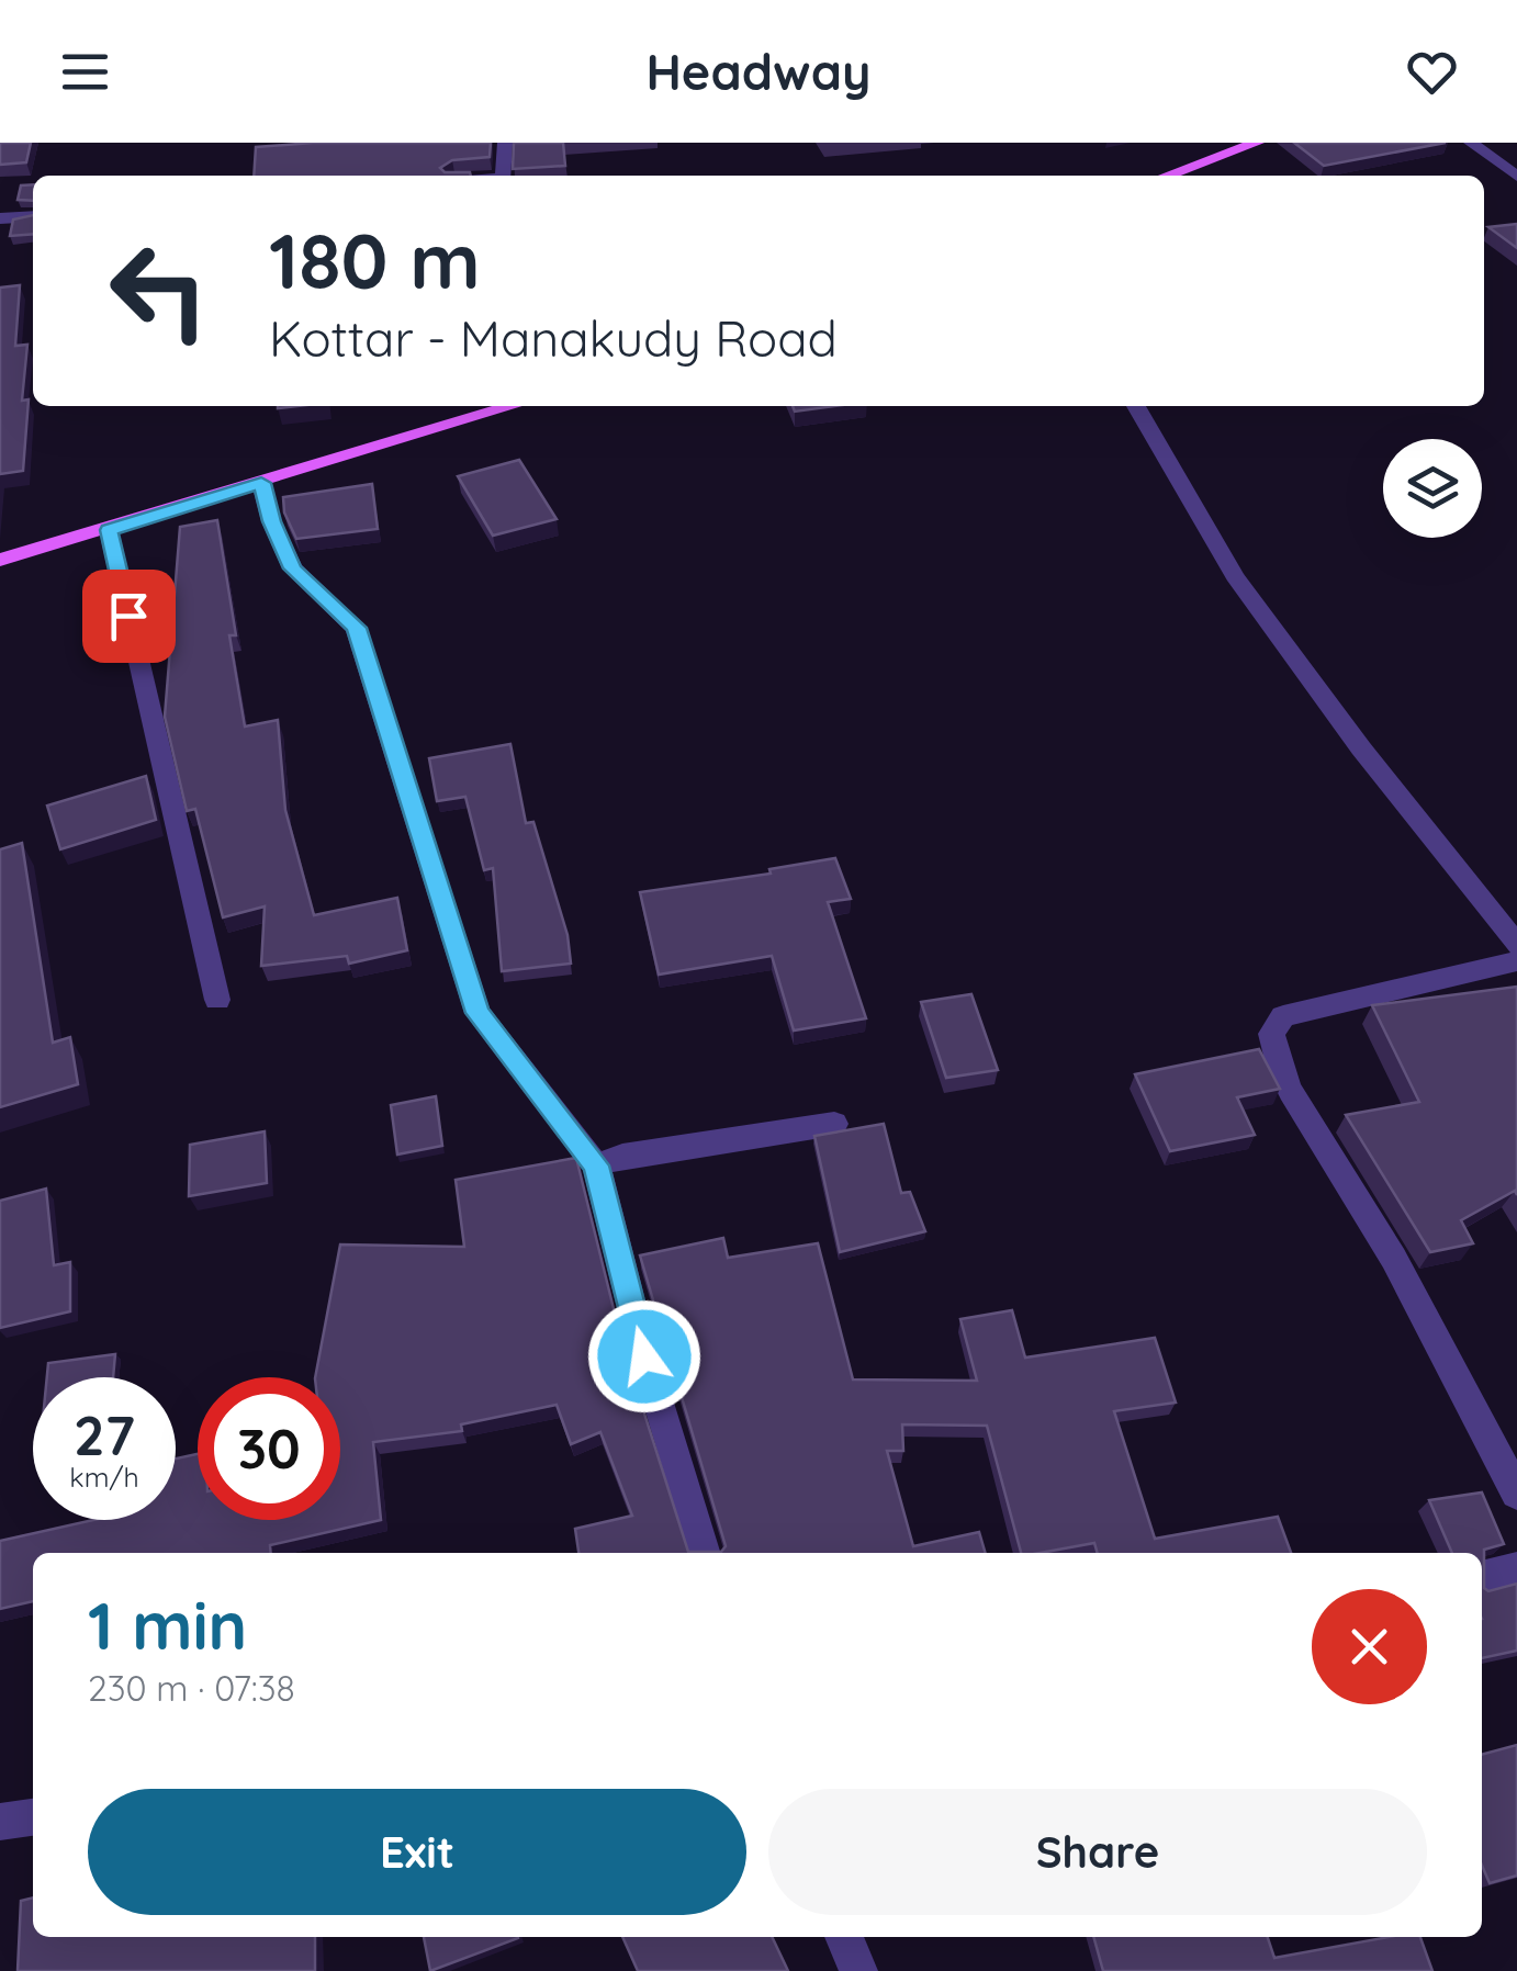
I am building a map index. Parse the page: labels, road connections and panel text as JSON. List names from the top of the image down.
{
  "page": {
    "header": "Headway",
    "turn": ["180 m", "Kottar - Manakudy Road"],
    "speed": "27 km/h",
    "limit": "30",
    "heading": ["1 min", "230 m · 07:38"],
    "buttons": ["Exit", "Share"]
  }
}
